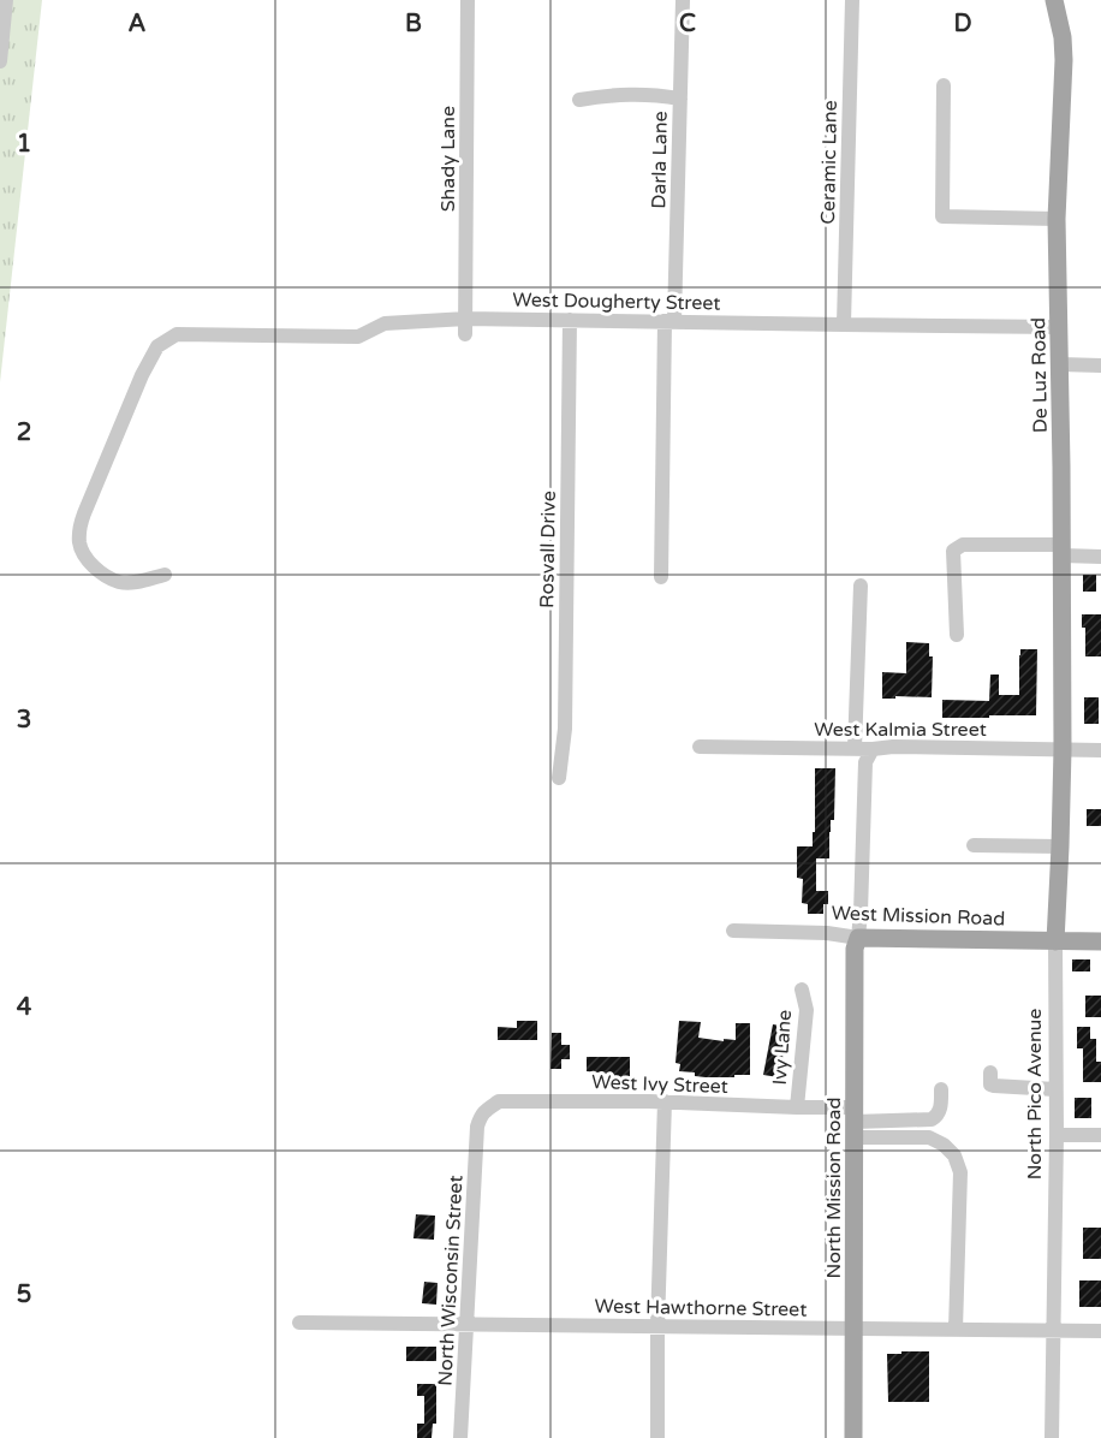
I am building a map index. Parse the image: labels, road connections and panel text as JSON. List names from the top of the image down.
{
  "streets": {
    "main road": [
      "De Luz Road",
      "West Mission Road",
      "North Pico Avenue",
      "North Mission Road"
    ],
    "street": [
      "Shady Lane",
      "Darla Lane",
      "Ceramic Lane",
      "West Dougherty Street",
      "Rosvall Drive",
      "West Kalmia Street",
      "Ivy Lane",
      "West Ivy Street",
      "North Wisconsin Street",
      "West Hawthorne Street"
    ]
  },
  "crossings": [
    ["Shady Lane", "West Dougherty Street"],
    ["Darla Lane", "West Dougherty Street"],
    ["Ceramic Lane", "West Dougherty Street"],
    ["West Dougherty Street", "De Luz Road"],
    ["West Dougherty Street", "Rosvall Drive"],
    ["De Luz Road", "West Kalmia Street"],
    ["De Luz Road", "North Pico Avenue"],
    ["West Kalmia Street", "North Pico Avenue"],
    ["West Mission Road", "North Pico Avenue"],
    ["West Mission Road", "North Mission Road"],
    ["Ivy Lane", "West Ivy Street"],
    ["West Ivy Street", "North Mission Road"],
    ["West Ivy Street", "North Wisconsin Street"],
    ["North Pico Avenue", "West Hawthorne Street"],
    ["North Mission Road", "West Hawthorne Street"],
    ["North Wisconsin Street", "West Hawthorne Street"]
  ],
  "grid": {
    "columns": [
      "A",
      "B",
      "C",
      "D"
    ],
    "rows": [
      "1",
      "2",
      "3",
      "4",
      "5"
    ]
  }
}
